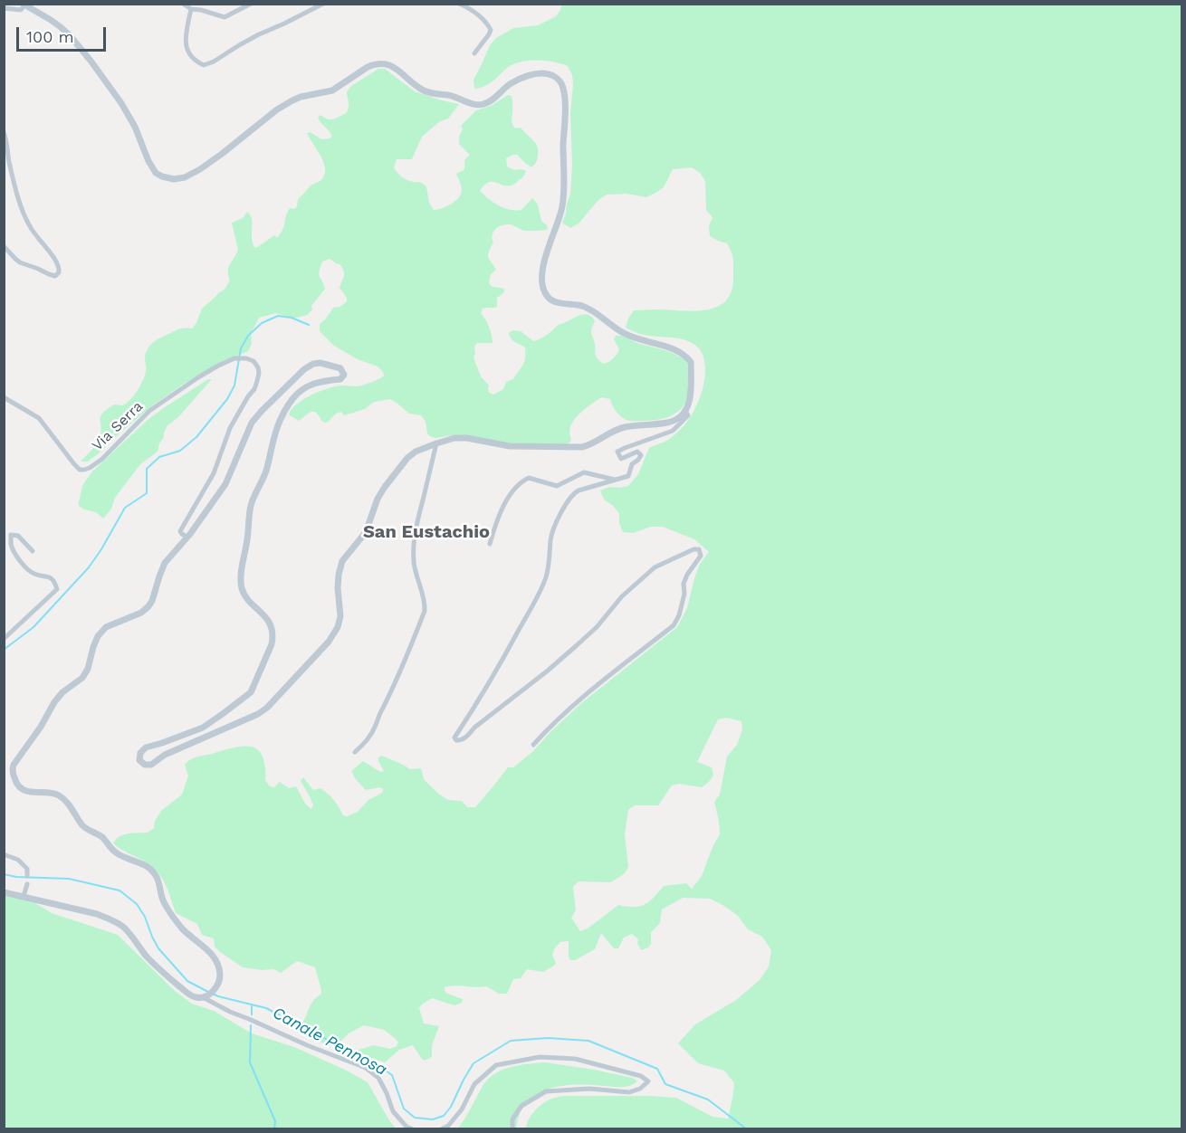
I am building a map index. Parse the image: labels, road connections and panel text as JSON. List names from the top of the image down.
{
  "streets": {
    "street": ["Via Serra"]
  },
  "districts": ["San Eustachio"],
  "water": ["Canale Pennosa"],
  "scale_bar": "100 m"
}
